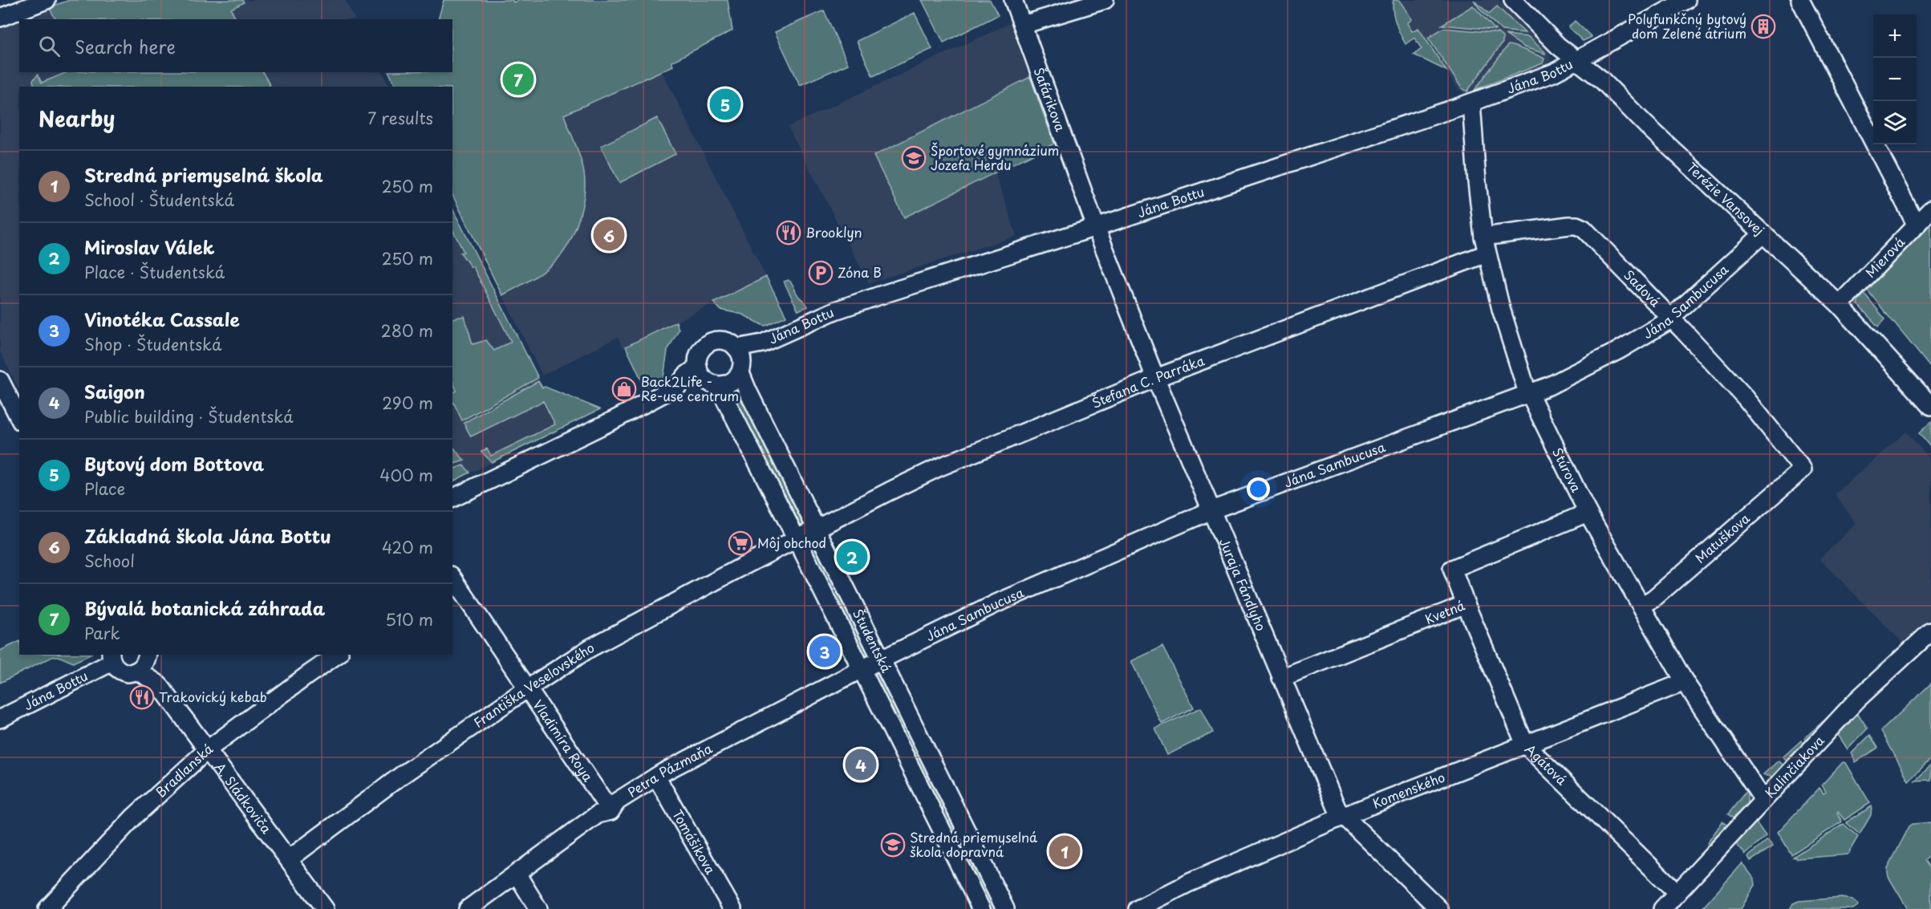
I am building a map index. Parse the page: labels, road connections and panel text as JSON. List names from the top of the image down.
{
  "streets": {
    "street": [
      "Jána Bottu",
      "Šafárikova",
      "Terézie Vansovej",
      "Mierová",
      "Sadová",
      "Jána Sambucusa",
      "Štefana C. Parráka",
      "Štúrova",
      "Matuškova",
      "Juraja Fándlyho",
      "Kvetná",
      "Študentská",
      "Františka Veselovského",
      "Vladimíra Roya",
      "Agátová",
      "Kalinčiakova",
      "Bradlanská",
      "Petra Pázmaňa",
      "Komenského",
      "A. Sládkoviča",
      "Tomášikova"
    ]
  },
  "crossings": [
    ["Jána Bottu", "Šafárikova"],
    ["Jána Bottu", "Terézie Vansovej"],
    ["Jána Bottu", "Štúrova"],
    ["Jána Bottu", "Juraja Fándlyho"],
    ["Jána Bottu", "Študentská"],
    ["Jána Bottu", "A. Sládkoviča"],
    ["Šafárikova", "Juraja Fándlyho"],
    ["Terézie Vansovej", "Mierová"],
    ["Terézie Vansovej", "Jána Sambucusa"],
    ["Sadová", "Jána Sambucusa"],
    ["Sadová", "Štefana C. Parráka"],
    ["Sadová", "Štúrova"],
    ["Sadová", "Matuškova"],
    ["Jána Sambucusa", "Štúrova"],
    ["Jána Sambucusa", "Juraja Fándlyho"],
    ["Jána Sambucusa", "Študentská"],
    ["Jána Sambucusa", "Petra Pázmaňa"],
    ["Štefana C. Parráka", "Štúrova"],
    ["Štefana C. Parráka", "Juraja Fándlyho"],
    ["Štefana C. Parráka", "Študentská"],
    ["Štefana C. Parráka", "Františka Veselovského"],
    ["Štúrova", "Matuškova"],
    ["Štúrova", "Kvetná"],
    ["Štúrova", "Kalinčiakova"],
    ["Štúrova", "Komenského"],
    ["Juraja Fándlyho", "Kvetná"],
    ["Juraja Fándlyho", "Komenského"],
    ["Kvetná", "Agátová"],
    ["Študentská", "Františka Veselovského"],
    ["Študentská", "Petra Pázmaňa"],
    ["Františka Veselovského", "Vladimíra Roya"],
    ["Františka Veselovského", "A. Sládkoviča"],
    ["Vladimíra Roya", "Petra Pázmaňa"],
    ["Agátová", "Kalinčiakova"],
    ["Agátová", "Komenského"],
    ["Bradlanská", "A. Sládkoviča"],
    ["Petra Pázmaňa", "Tomášikova"]
  ],
  "places": {
    "building": ["Polyfunkčný bytový dom Zelené átrium"],
    "school or university": ["Športové gymnázium Jozefa Herdu", "Stredná priemyselná škola dopravná"],
    "restaurant": ["Brooklyn", "Trakovický kebab"],
    "parking": ["Zóna B"],
    "shop": ["Back2Life - Re-use centrum"],
    "supermarket": ["Môj obchod"]
  },
  "page": {
    "map_buttons": ["+", "−"],
    "search": "Search here",
    "pins": [
      "7",
      "5",
      "6",
      "2",
      "3",
      "4",
      "1"
    ],
    "heading": ["Nearby", "7 results"],
    "list": [
      {
        "mark": "1",
        "name": "Stredná priemyselná škola",
        "note": "School · Študentská",
        "value": "250 m"
      },
      {
        "mark": "2",
        "name": "Miroslav Válek",
        "note": "Place · Študentská",
        "value": "250 m"
      },
      {
        "mark": "3",
        "name": "Vinotéka Cassale",
        "note": "Shop · Študentská",
        "value": "280 m"
      },
      {
        "mark": "4",
        "name": "Saigon",
        "note": "Public building · Študentská",
        "value": "290 m"
      },
      {
        "mark": "5",
        "name": "Bytový dom Bottova",
        "note": "Place",
        "value": "400 m"
      },
      {
        "mark": "6",
        "name": "Základná škola Jána Bottu",
        "note": "School",
        "value": "420 m"
      },
      {
        "mark": "7",
        "name": "Bývalá botanická záhrada",
        "note": "Park",
        "value": "510 m"
      }
    ]
  }
}
